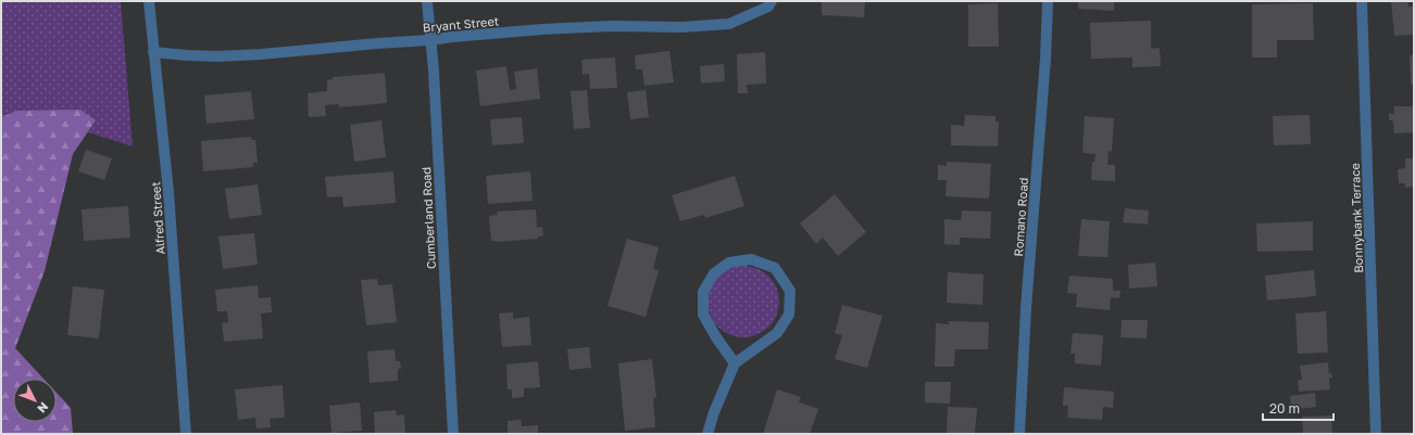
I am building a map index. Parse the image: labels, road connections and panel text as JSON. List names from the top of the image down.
{
  "streets": {
    "street": [
      "Bryant Street",
      "Romano Road",
      "Alfred Street",
      "Cumberland Road",
      "Bonnybank Terrace"
    ]
  },
  "crossings": [
    ["Bryant Street", "Alfred Street"],
    ["Bryant Street", "Cumberland Road"]
  ],
  "scale_bar": "20 m",
  "north": "bottom right"
}
